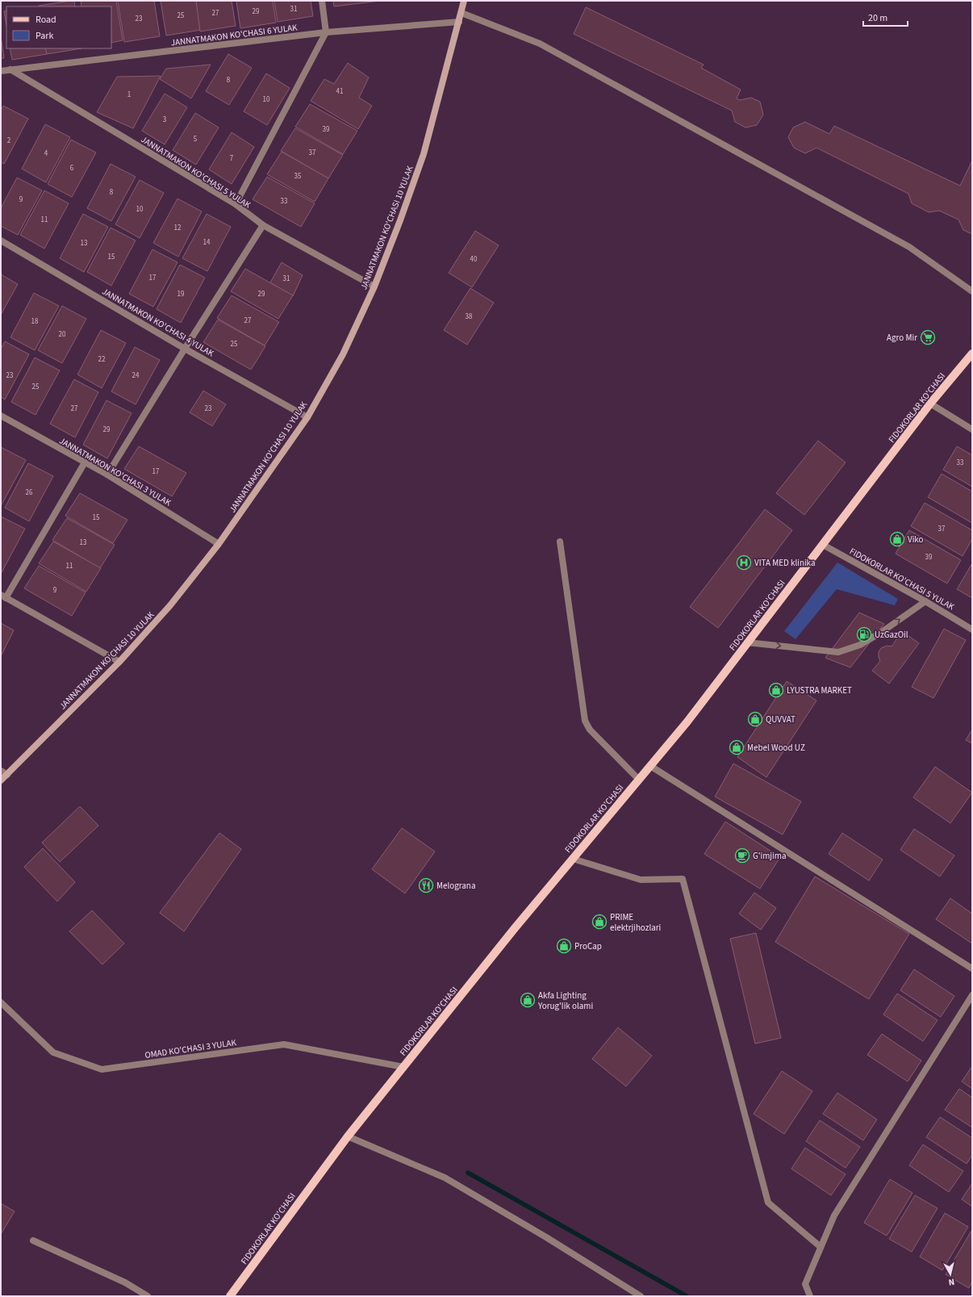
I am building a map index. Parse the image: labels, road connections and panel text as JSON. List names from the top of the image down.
{
  "streets": {
    "main road": ["FIDOKORLAR KO'CHASI"],
    "street": [
      "JANNATMAKON KO'CHASI 6 YULAK",
      "JANNATMAKON KO'CHASI 5 YULAK",
      "JANNATMAKON KO'CHASI 10 YULAK",
      "JANNATMAKON KO'CHASI 4 YULAK",
      "JANNATMAKON KO'CHASI 3 YULAK",
      "FIDOKORLAR KO'CHASI 5 YULAK",
      "OMAD KO'CHASI 3 YULAK"
    ]
  },
  "crossings": [
    ["JANNATMAKON KO'CHASI 6 YULAK", "JANNATMAKON KO'CHASI 5 YULAK"],
    ["JANNATMAKON KO'CHASI 6 YULAK", "JANNATMAKON KO'CHASI 10 YULAK"],
    ["JANNATMAKON KO'CHASI 5 YULAK", "JANNATMAKON KO'CHASI 10 YULAK"],
    ["JANNATMAKON KO'CHASI 10 YULAK", "JANNATMAKON KO'CHASI 4 YULAK"],
    ["JANNATMAKON KO'CHASI 10 YULAK", "JANNATMAKON KO'CHASI 3 YULAK"],
    ["FIDOKORLAR KO'CHASI", "FIDOKORLAR KO'CHASI 5 YULAK"],
    ["FIDOKORLAR KO'CHASI", "OMAD KO'CHASI 3 YULAK"]
  ],
  "places": {
    "supermarket": ["Agro Mir"],
    "shop": [
      "Viko",
      "LYUSTRA MARKET",
      "QUVVAT",
      "Mebel Wood UZ",
      "PRIME elektrjihozlari",
      "ProCap",
      "Akfa Lighting Yorug'lik olami"
    ],
    "hospital": ["VITA MED klinika"],
    "fuel station": ["UzGazOil"],
    "cafe": ["G'imjima"],
    "restaurant": ["Melograna"]
  },
  "house_numbers": [
    "31",
    "29",
    "27",
    "25",
    "23",
    "8",
    "41",
    "1",
    "10",
    "3",
    "39",
    "5",
    "2",
    "37",
    "4",
    "7",
    "6",
    "35",
    "8",
    "9",
    "33",
    "10",
    "11",
    "12",
    "14",
    "13",
    "15",
    "40",
    "17",
    "31",
    "19",
    "29",
    "38",
    "27",
    "18",
    "20",
    "25",
    "22",
    "23",
    "24",
    "25",
    "27",
    "23",
    "29",
    "33",
    "17",
    "26",
    "15",
    "37",
    "13",
    "39",
    "11",
    "9"
  ],
  "legend": ["Road", "Park"],
  "scale_bar": "20 m",
  "north": "bottom"
}
